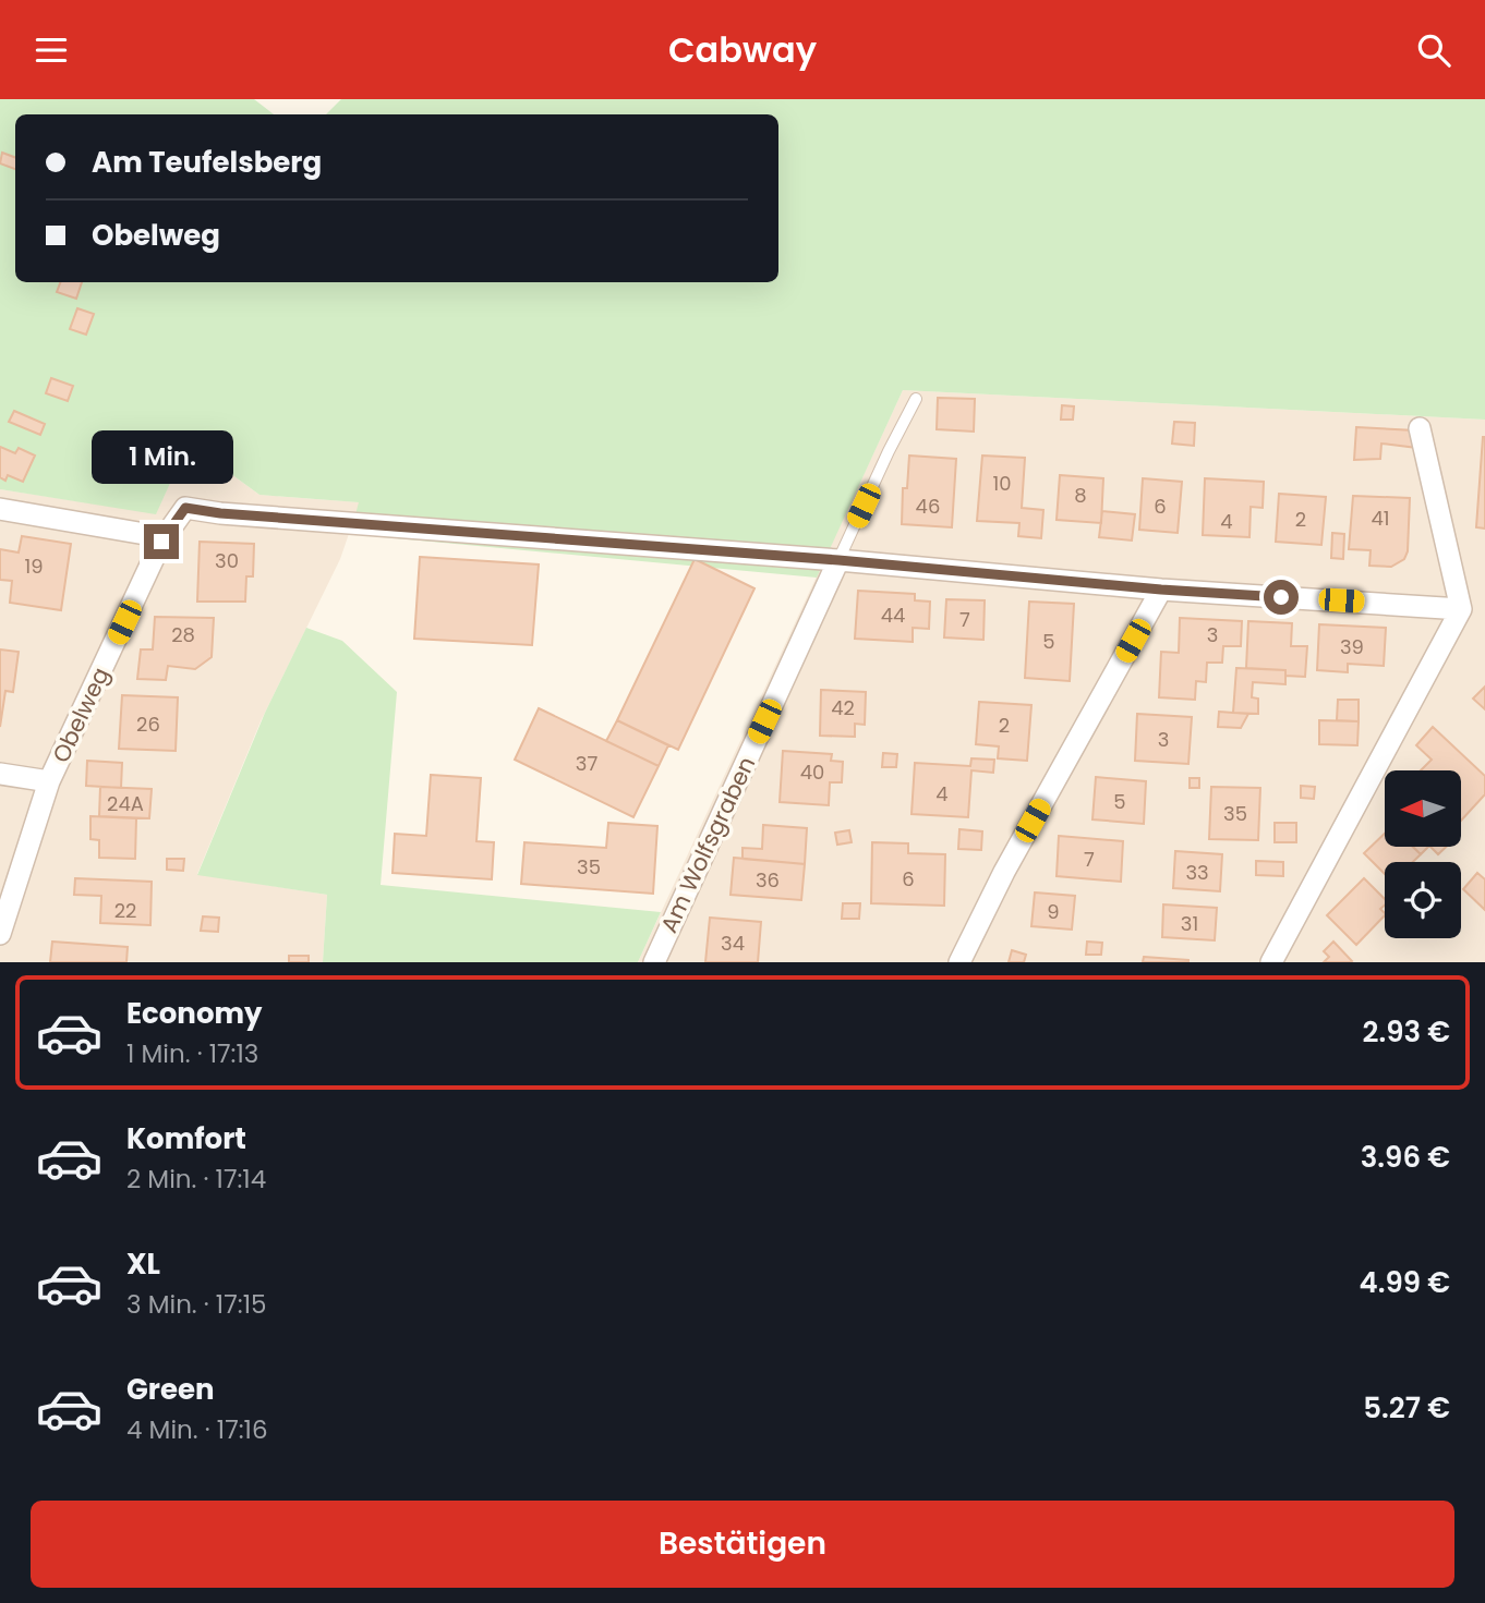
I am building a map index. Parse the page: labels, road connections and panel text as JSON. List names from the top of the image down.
{
  "streets": {
    "street": ["Obelweg", "Am Wolfsgraben"]
  },
  "crossings": [
    ["Obelweg", "Am Wolfsgraben"]
  ],
  "house_numbers": [
    "10",
    "8",
    "46",
    "6",
    "41",
    "2",
    "4",
    "30",
    "19",
    "44",
    "7",
    "28",
    "3",
    "5",
    "39",
    "42",
    "26",
    "2",
    "3",
    "37",
    "40",
    "4",
    "5",
    "24A",
    "35",
    "7",
    "35",
    "33",
    "6",
    "36",
    "22",
    "9",
    "31",
    "34"
  ],
  "north": "left",
  "page": {
    "header": "Cabway",
    "banner": ["Am Teufelsberg", "Obelweg"],
    "bubble": "1 Min.",
    "list": [
      {
        "name": "Economy",
        "note": "1 Min. · 17:13",
        "value": "2.93 €"
      },
      {
        "name": "Komfort",
        "note": "2 Min. · 17:14",
        "value": "3.96 €"
      },
      {
        "name": "XL",
        "note": "3 Min. · 17:15",
        "value": "4.99 €"
      },
      {
        "name": "Green",
        "note": "4 Min. · 17:16",
        "value": "5.27 €"
      }
    ],
    "buttons": "Bestätigen"
  }
}
